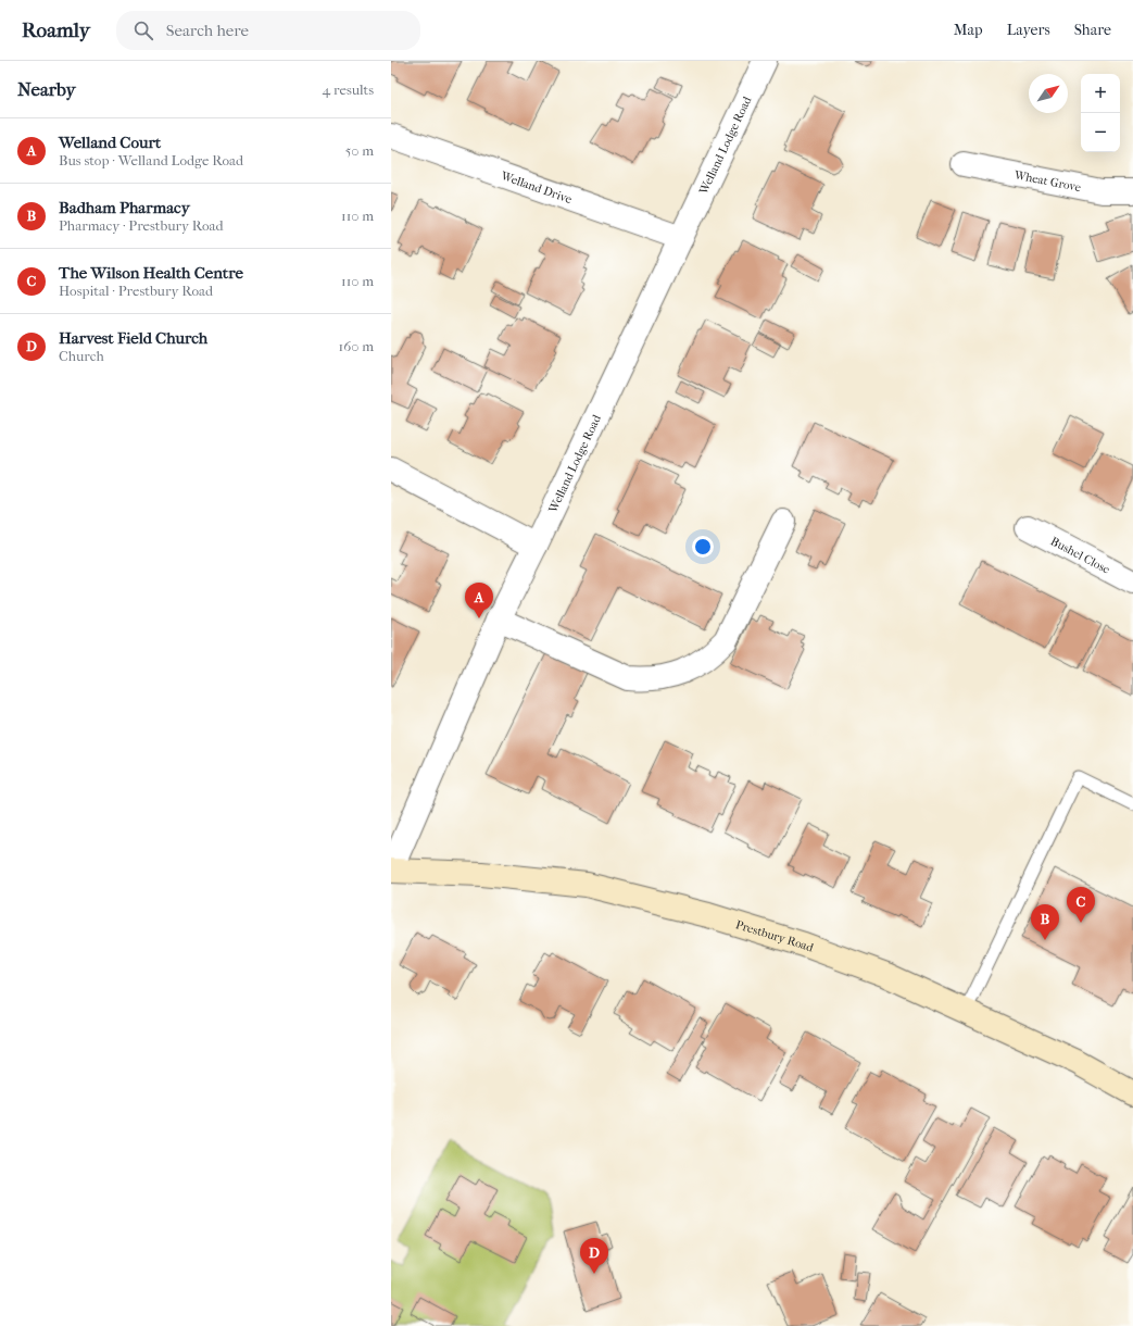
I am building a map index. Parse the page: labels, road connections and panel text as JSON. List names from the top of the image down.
{
  "streets": {
    "main road": ["Prestbury Road"],
    "street": [
      "Welland Lodge Road",
      "Wheat Grove",
      "Welland Drive",
      "Bushel Close"
    ]
  },
  "crossings": [
    ["Welland Lodge Road", "Welland Drive"],
    ["Welland Lodge Road", "Prestbury Road"]
  ],
  "north": "top right",
  "page": {
    "header": "Roamly",
    "search": "Search here",
    "nav": ["Map", "Layers", "Share"],
    "heading": ["Nearby", "4 results"],
    "map_buttons": ["+", "−"],
    "list": [
      {
        "mark": "A",
        "name": "Welland Court",
        "note": "Bus stop · Welland Lodge Road",
        "value": "50 m"
      },
      {
        "mark": "B",
        "name": "Badham Pharmacy",
        "note": "Pharmacy · Prestbury Road",
        "value": "110 m"
      },
      {
        "mark": "C",
        "name": "The Wilson Health Centre",
        "note": "Hospital · Prestbury Road",
        "value": "110 m"
      },
      {
        "mark": "D",
        "name": "Harvest Field Church",
        "note": "Church",
        "value": "160 m"
      }
    ],
    "pins": [
      "A",
      "C",
      "B",
      "D"
    ]
  }
}
